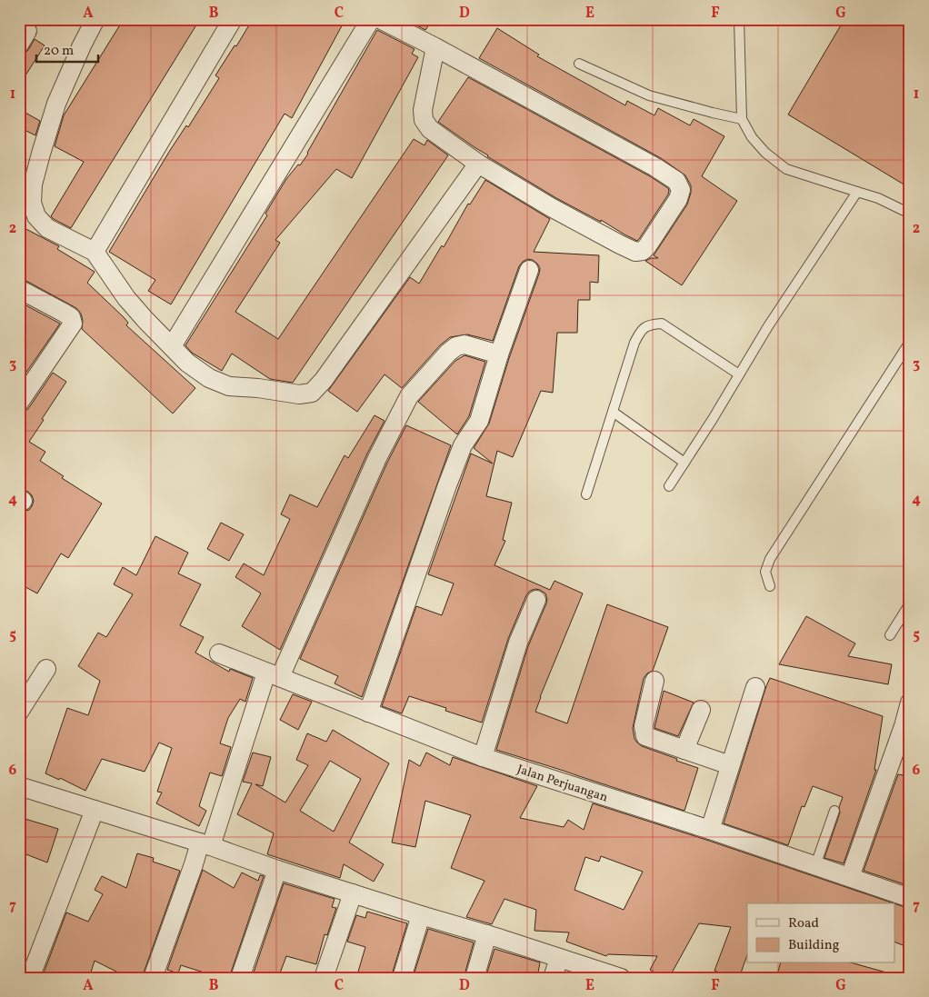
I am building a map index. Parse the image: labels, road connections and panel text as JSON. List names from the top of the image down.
{
  "streets": {
    "street": ["Jalan Perjuangan"]
  },
  "legend": ["Road", "Building"],
  "scale_bar": "20 m",
  "grid": {
    "columns": [
      "A",
      "B",
      "C",
      "D",
      "E",
      "F",
      "G"
    ],
    "rows": [
      "1",
      "2",
      "3",
      "4",
      "5",
      "6",
      "7"
    ]
  }
}
